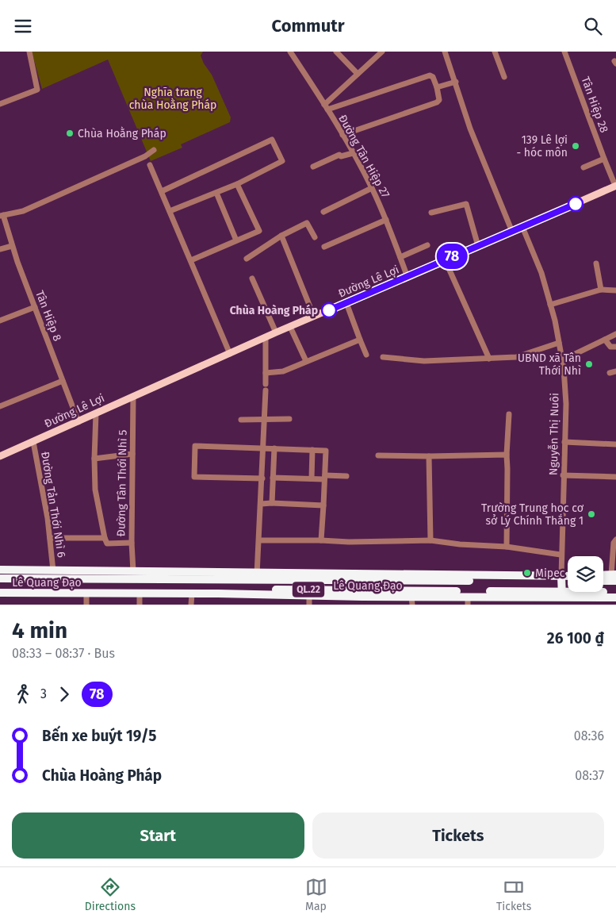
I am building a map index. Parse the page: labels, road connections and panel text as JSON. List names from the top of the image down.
{
  "streets": {
    "highway": ["Lê Quang Đạo", "QL.22"],
    "main road": ["Đường Lê Lợi"],
    "street": [
      "Tân Hiệp 28",
      "Đường Tân Hiệp 27",
      "Tân Hiệp 8",
      "Nguyễn Thị Nuôi",
      "Đường Tân Thới Nhì 5",
      "Đường Tản Thới Nhì 6"
    ]
  },
  "crossings": [
    ["Tân Hiệp 28", "Đường Lê Lợi"],
    ["Đường Tân Hiệp 27", "Đường Lê Lợi"],
    ["Đường Lê Lợi", "Tân Hiệp 8"],
    ["Đường Lê Lợi", "Nguyễn Thị Nuôi"],
    ["Đường Lê Lợi", "Đường Tân Thới Nhì 5"],
    ["Đường Lê Lợi", "Đường Tản Thới Nhì 6"],
    ["Nguyễn Thị Nuôi", "Lê Quang Đạo"],
    ["Đường Tân Thới Nhì 5", "Lê Quang Đạo"],
    ["Đường Tản Thới Nhì 6", "Lê Quang Đạo"]
  ],
  "parks": ["Nghĩa trang chùa Hoằng Pháp"],
  "places": [
    "Chùa Hoằng Pháp",
    "139 Lê lợi - hóc môn",
    "Chùa Hoàng Pháp",
    "UBND xã Tân Thới Nhì",
    "Trường Trung học cơ sở Lý Chính Thắng 1",
    "Mipec"
  ],
  "lines": ["bus line 78"],
  "page": {
    "header": "Commutr",
    "on_map": "78",
    "heading": ["4 min", "08:33 – 08:37 · Bus", "26 100 ₫"],
    "legs": ["3", "78"],
    "list": [
      {
        "name": "Bến xe buýt 19/5",
        "value": "08:36"
      },
      {
        "name": "Chùa Hoàng Pháp",
        "value": "08:37"
      }
    ],
    "buttons": ["Start", "Tickets"],
    "tabs": ["Directions", "Map", "Tickets"]
  }
}
